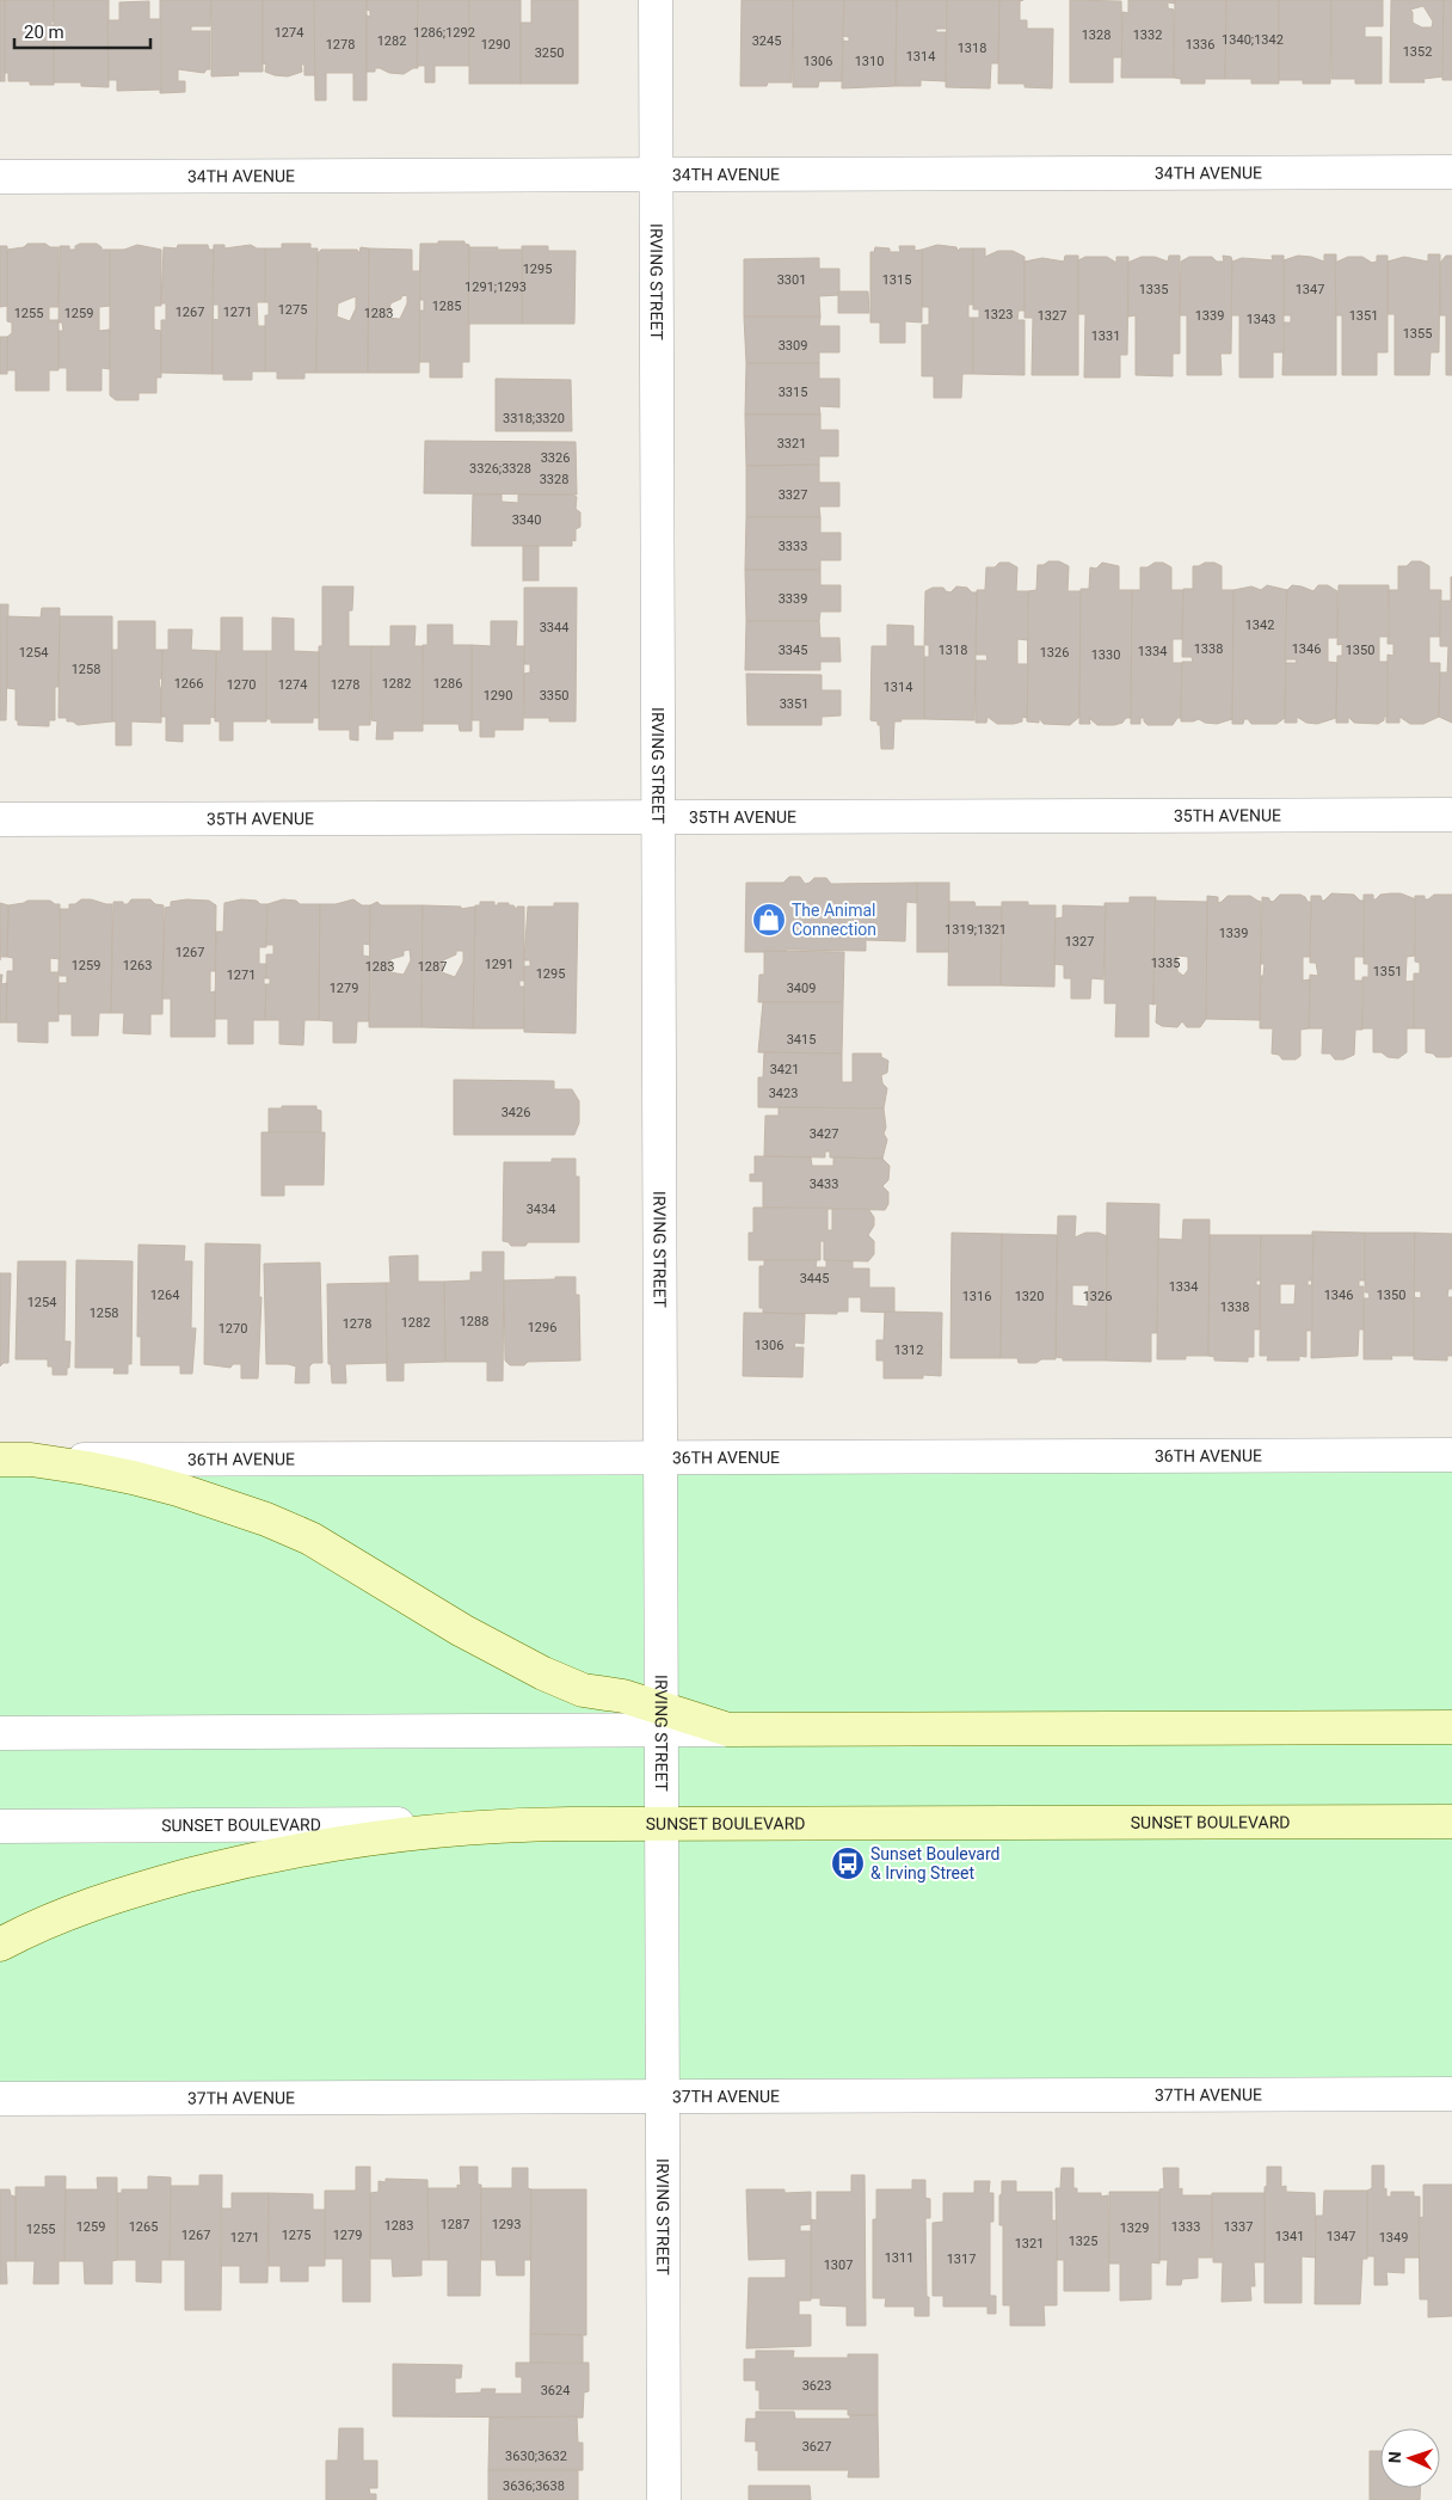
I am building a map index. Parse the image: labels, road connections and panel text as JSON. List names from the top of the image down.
{
  "streets": {
    "main road": ["SUNSET BOULEVARD"],
    "street": [
      "34TH AVENUE",
      "IRVING STREET",
      "35TH AVENUE",
      "36TH AVENUE",
      "37TH AVENUE"
    ]
  },
  "crossings": [
    ["34TH AVENUE", "IRVING STREET"],
    ["IRVING STREET", "35TH AVENUE"],
    ["IRVING STREET", "36TH AVENUE"],
    ["IRVING STREET", "SUNSET BOULEVARD"],
    ["IRVING STREET", "37TH AVENUE"]
  ],
  "places": {
    "shop": ["The Animal Connection"],
    "bus stop": ["Sunset Boulevard & Irving Street"]
  },
  "house_numbers": [
    "1274",
    "1286;1292",
    "1328",
    "1332",
    "1340;1342",
    "1282",
    "3245",
    "1278",
    "1290",
    "1336",
    "1318",
    "1352",
    "3250",
    "1314",
    "1306",
    "1310",
    "1295",
    "3301",
    "1315",
    "1291;1293",
    "1335",
    "1347",
    "1285",
    "1275",
    "1267",
    "1271",
    "1255",
    "1259",
    "1283",
    "1323",
    "1327",
    "1339",
    "1351",
    "1343",
    "1355",
    "1331",
    "3309",
    "3315",
    "3318;3320",
    "3321",
    "3326",
    "3326;3328",
    "3328",
    "3327",
    "3340",
    "3333",
    "3339",
    "1342",
    "3344",
    "1338",
    "1346",
    "3345",
    "1318",
    "1350",
    "1334",
    "1254",
    "1326",
    "1330",
    "1258",
    "1266",
    "1282",
    "1286",
    "1270",
    "1274",
    "1278",
    "1314",
    "1290",
    "3350",
    "3351",
    "1319;1321",
    "1339",
    "1327",
    "1267",
    "1335",
    "1291",
    "1259",
    "1263",
    "1283",
    "1287",
    "1351",
    "1295",
    "1271",
    "1279",
    "3409",
    "3415",
    "3421",
    "3423",
    "3426",
    "3427",
    "3433",
    "3434",
    "3445",
    "1334",
    "1264",
    "1346",
    "1350",
    "1316",
    "1320",
    "1326",
    "1254",
    "1338",
    "1258",
    "1288",
    "1282",
    "1278",
    "1296",
    "1270",
    "1306",
    "1312",
    "1287",
    "1293",
    "1283",
    "1259",
    "1265",
    "1333",
    "1337",
    "1329",
    "1255",
    "1267",
    "1275",
    "1279",
    "1341",
    "1347",
    "1271",
    "1349",
    "1325",
    "1321",
    "1311",
    "1317",
    "1307",
    "3623",
    "3624",
    "3627",
    "3630;3632",
    "3636;3638"
  ],
  "scale_bar": "20 m",
  "north": "left"
}
